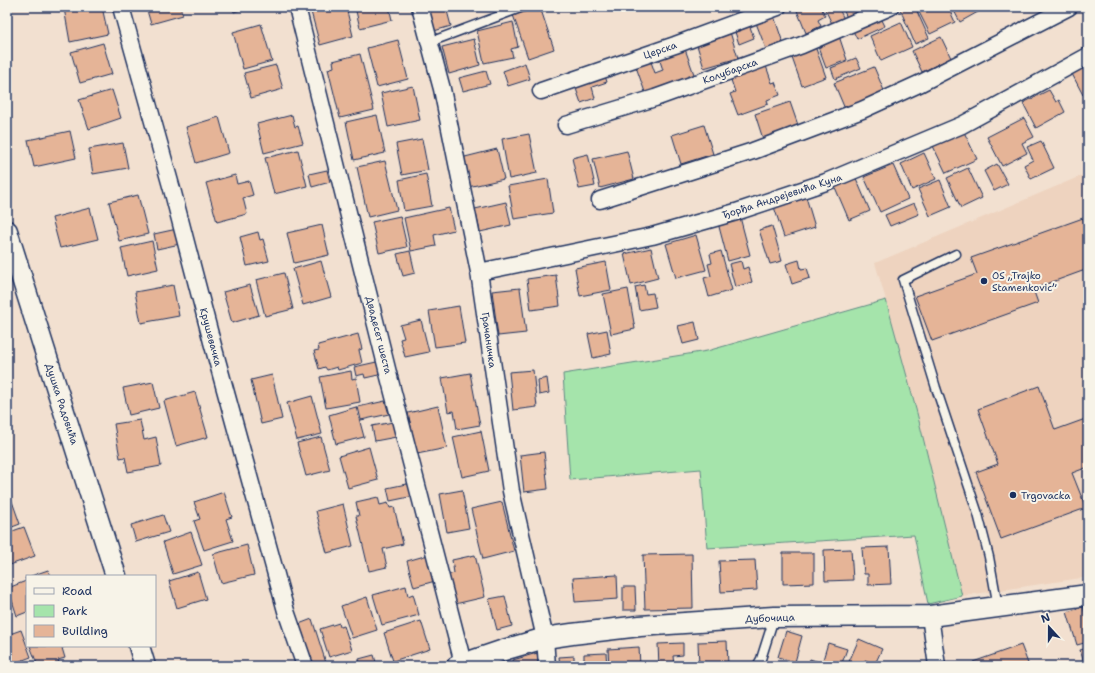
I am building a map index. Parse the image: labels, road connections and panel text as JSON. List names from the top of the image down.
{
  "streets": {
    "street": [
      "Церска",
      "Колубарска",
      "Ђорђа Андрејевића Куна",
      "Двадесет шеста",
      "Крушевачка",
      "Грачаничка",
      "Душка Радовића",
      "Дубочица"
    ]
  },
  "crossings": [
    ["Ђорђа Андрејевића Куна", "Грачаничка"],
    ["Двадесет шеста", "Дубочица"],
    ["Грачаничка", "Дубочица"]
  ],
  "places": ["OS „Trajko Stamenkovic”", "Trgovacka"],
  "legend": ["Road", "Park", "Building"],
  "north": "top"
}
